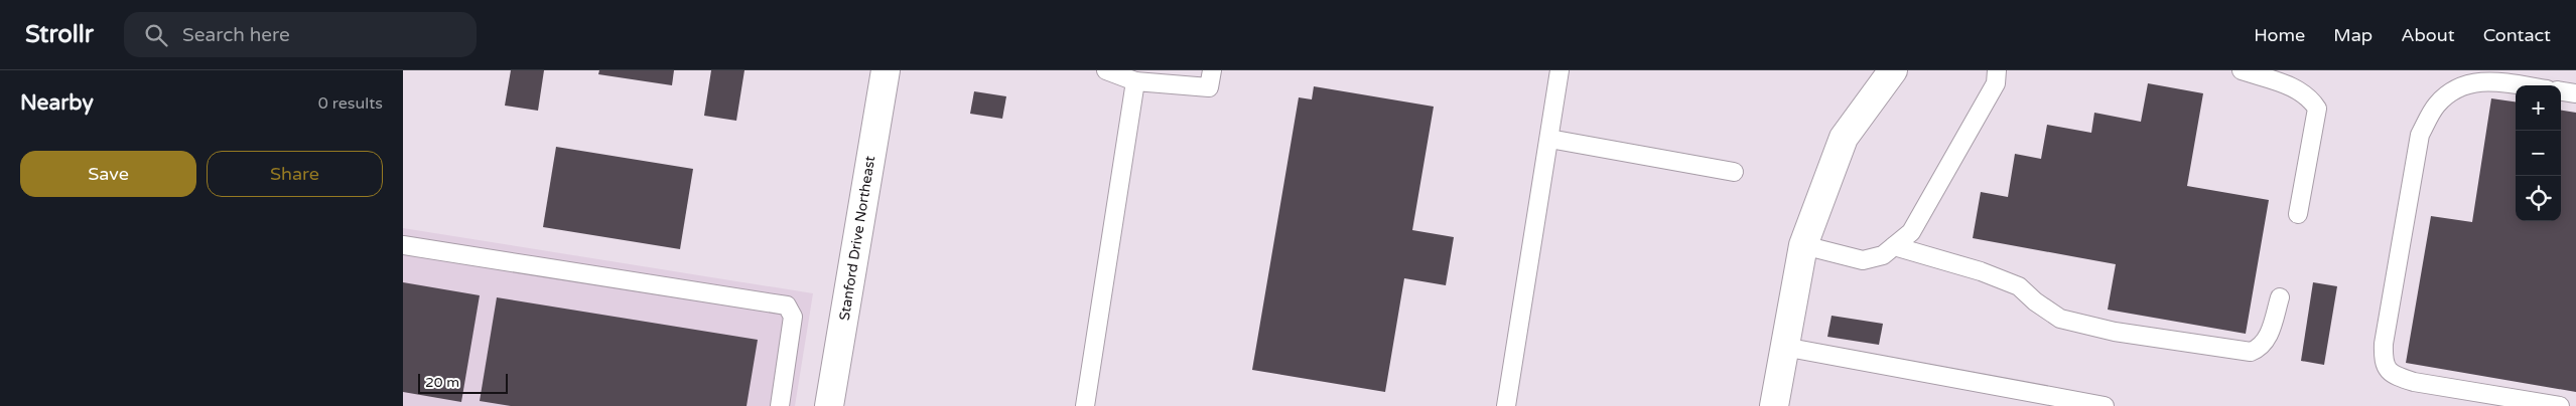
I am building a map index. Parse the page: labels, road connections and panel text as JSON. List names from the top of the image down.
{
  "streets": {
    "street": ["Stanford Drive Northeast"]
  },
  "scale_bar": "20 m",
  "page": {
    "header": "Strollr",
    "search": "Search here",
    "nav": [
      "Home",
      "Map",
      "About",
      "Contact"
    ],
    "heading": ["Nearby", "0 results"],
    "map_buttons": ["+", "−"],
    "buttons": ["Save", "Share"],
    "scale": "20 m"
  }
}
